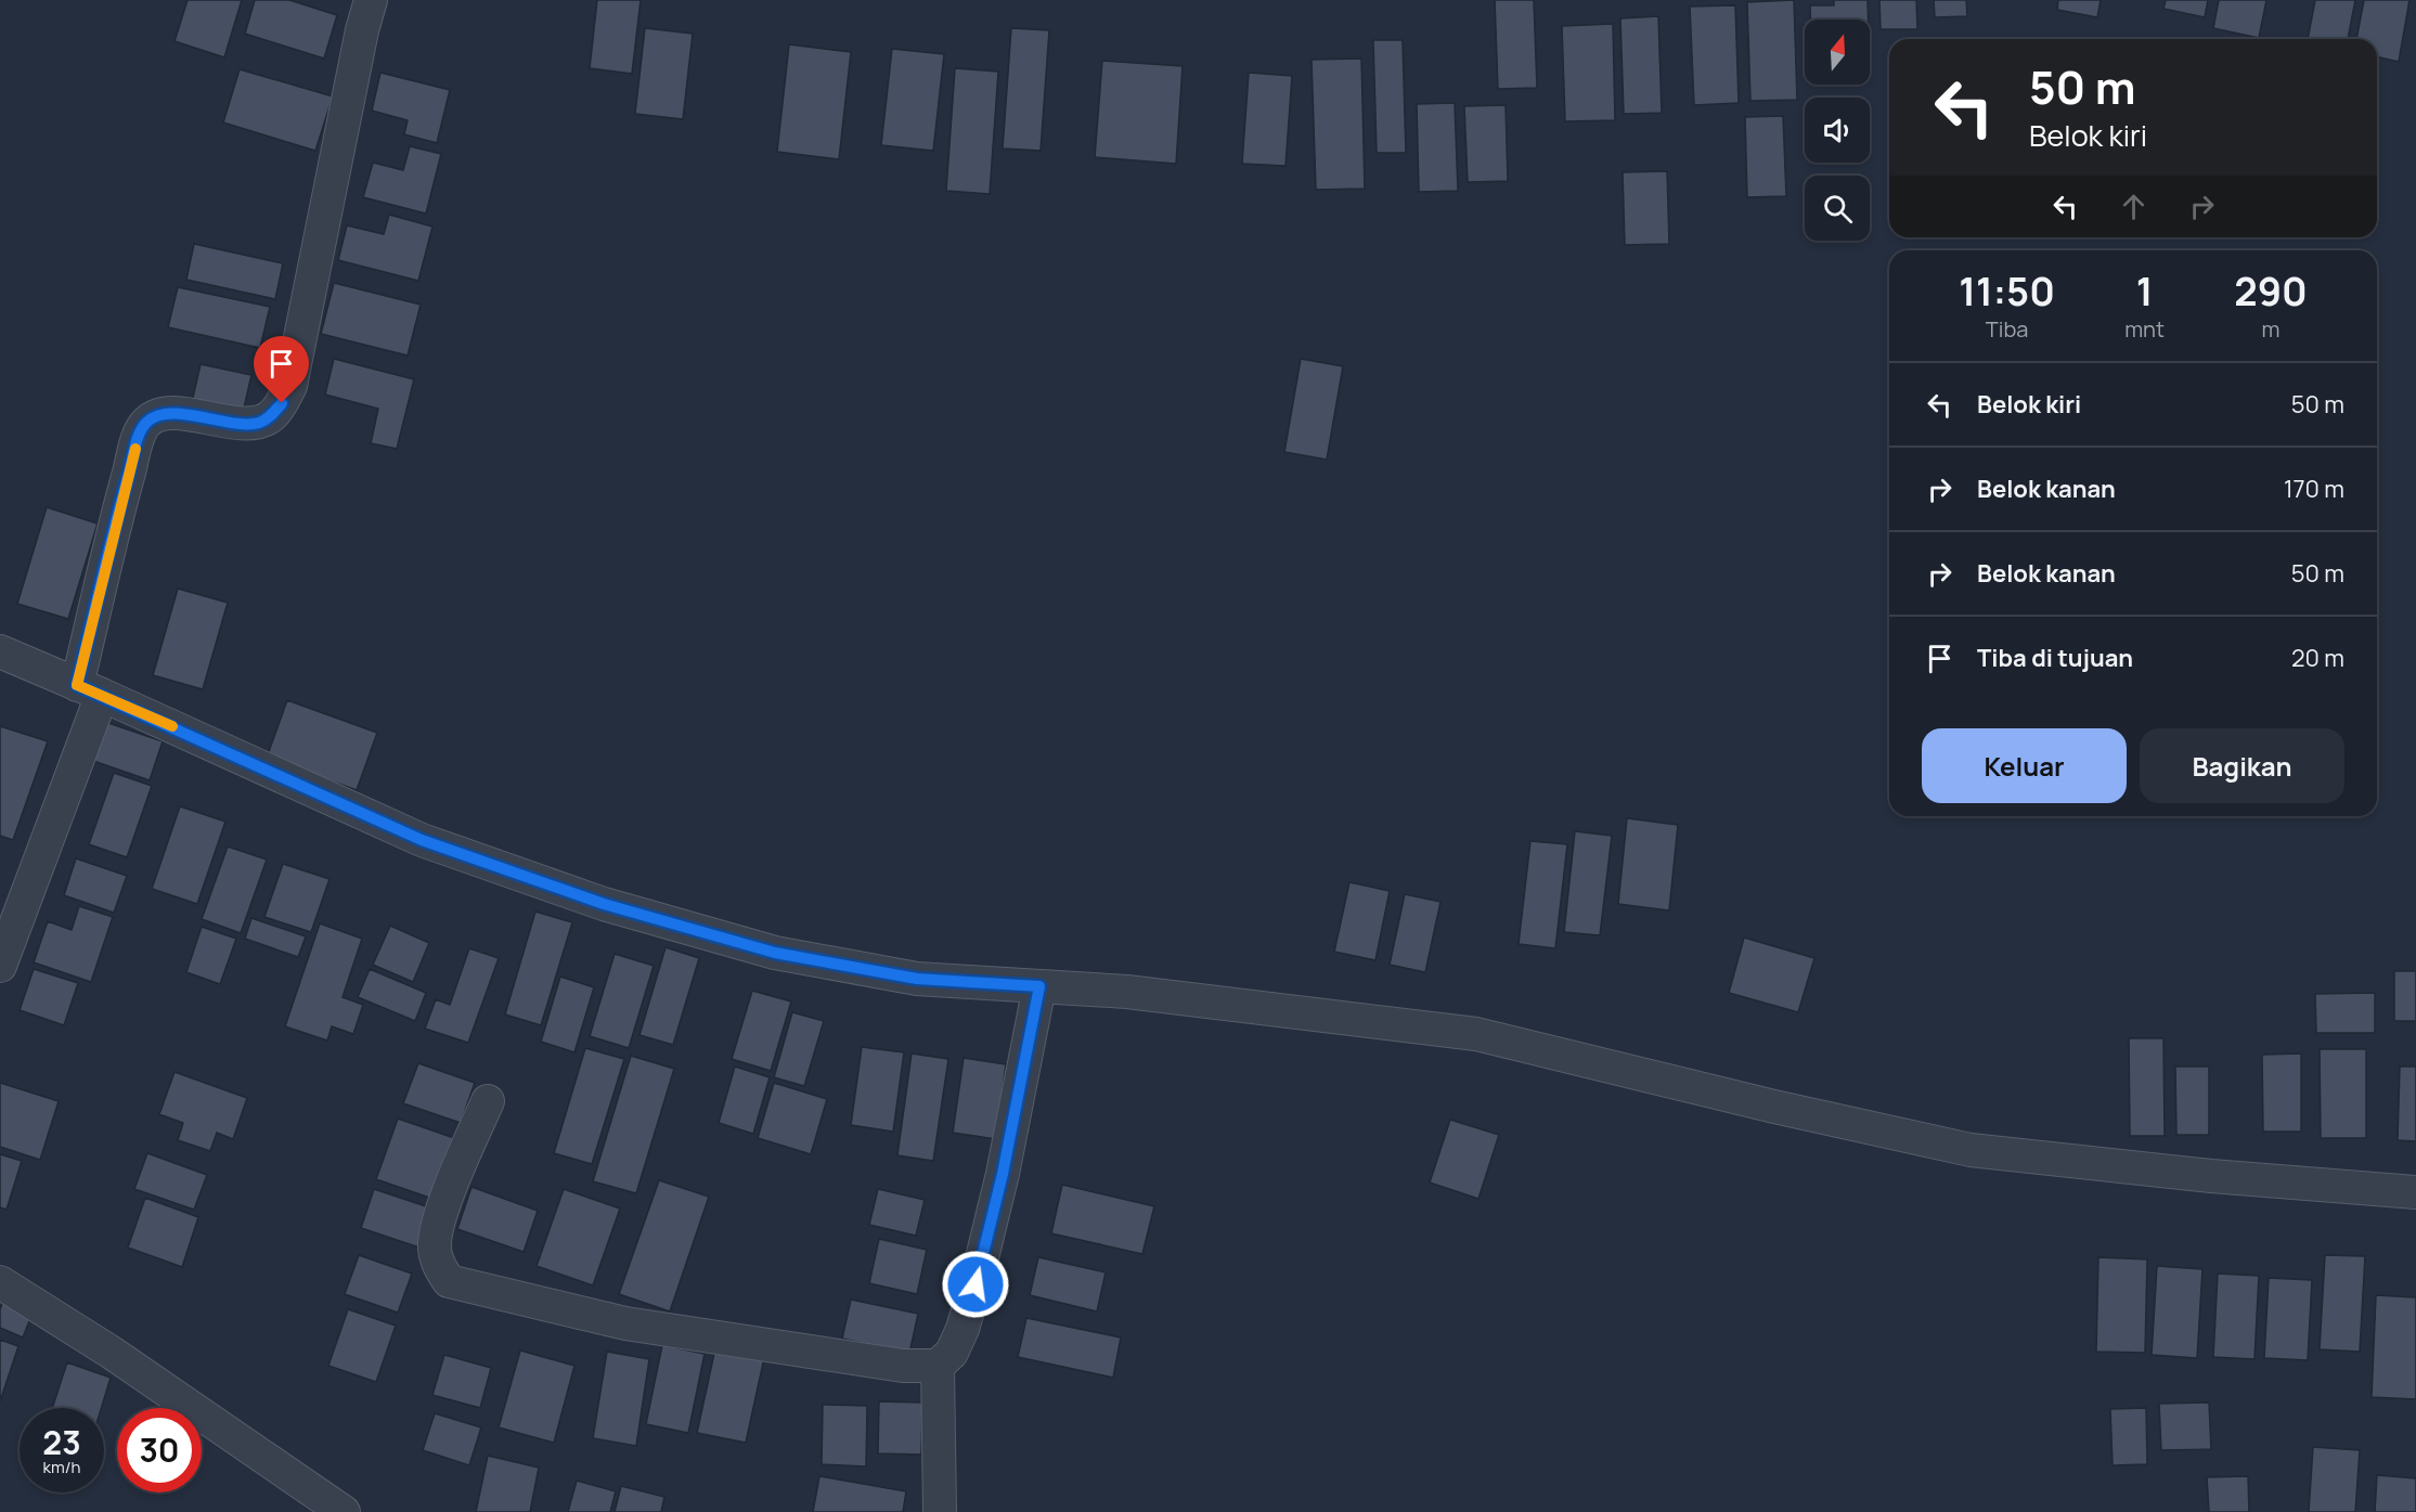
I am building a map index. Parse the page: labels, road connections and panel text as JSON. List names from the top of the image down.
{
  "north": "top",
  "page": {
    "turn": ["50 m", "Belok kiri"],
    "eta": [
      "11:50",
      "Tiba",
      "1",
      "mnt",
      "290",
      "m"
    ],
    "list": [
      {
        "name": "Belok kiri",
        "value": "50 m"
      },
      {
        "name": "Belok kanan",
        "value": "170 m"
      },
      {
        "name": "Belok kanan",
        "value": "50 m"
      },
      {
        "name": "Tiba di tujuan",
        "value": "20 m"
      }
    ],
    "buttons": ["Keluar", "Bagikan"],
    "speed": "23 km/h",
    "limit": "30"
  }
}
